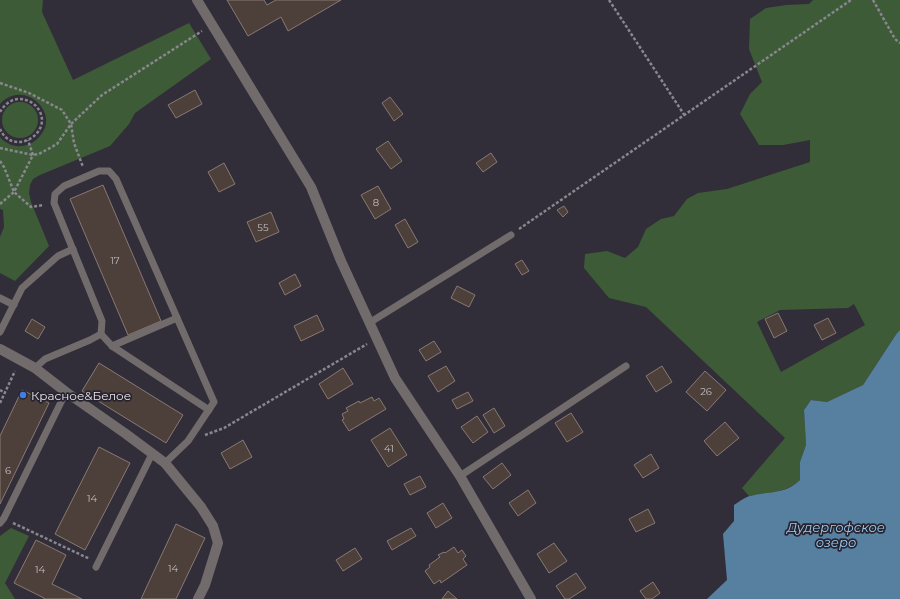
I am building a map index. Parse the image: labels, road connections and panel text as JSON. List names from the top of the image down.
{
  "water": ["Дудергофское озеро"],
  "places": ["Красное&Белое"],
  "house_numbers": [
    "8",
    "55",
    "17",
    "26",
    "41",
    "6",
    "14",
    "14",
    "14"
  ]
}
